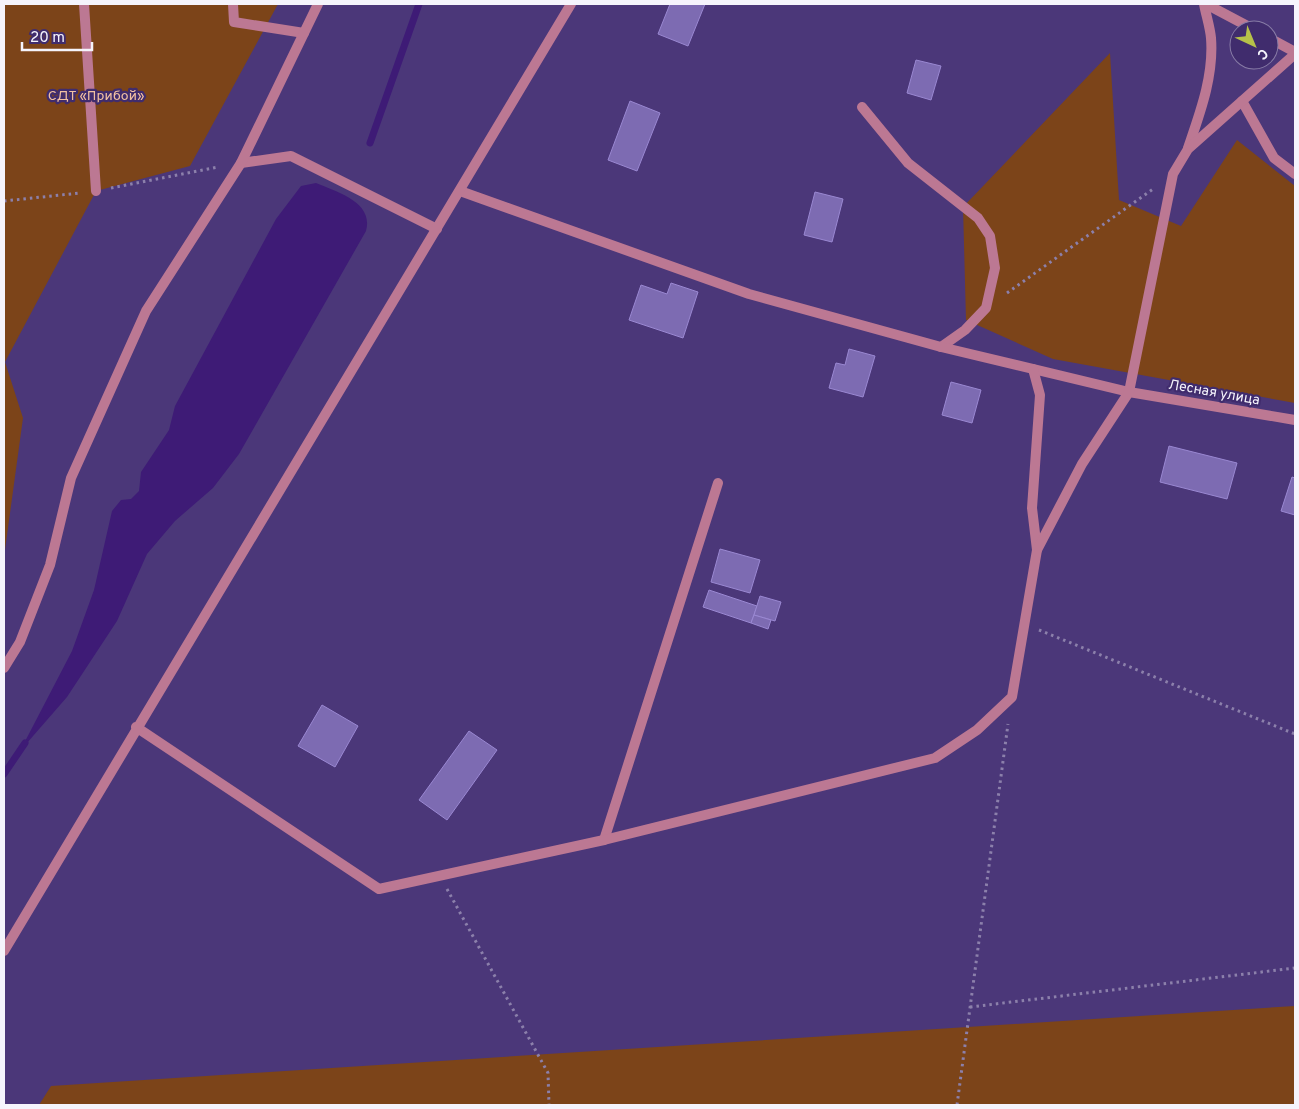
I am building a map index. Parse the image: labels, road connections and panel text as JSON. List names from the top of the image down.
{
  "streets": {
    "street": ["Лесная улица"]
  },
  "parks": ["СДТ «Прибой»"],
  "scale_bar": "20 m",
  "north": "bottom right"
}
